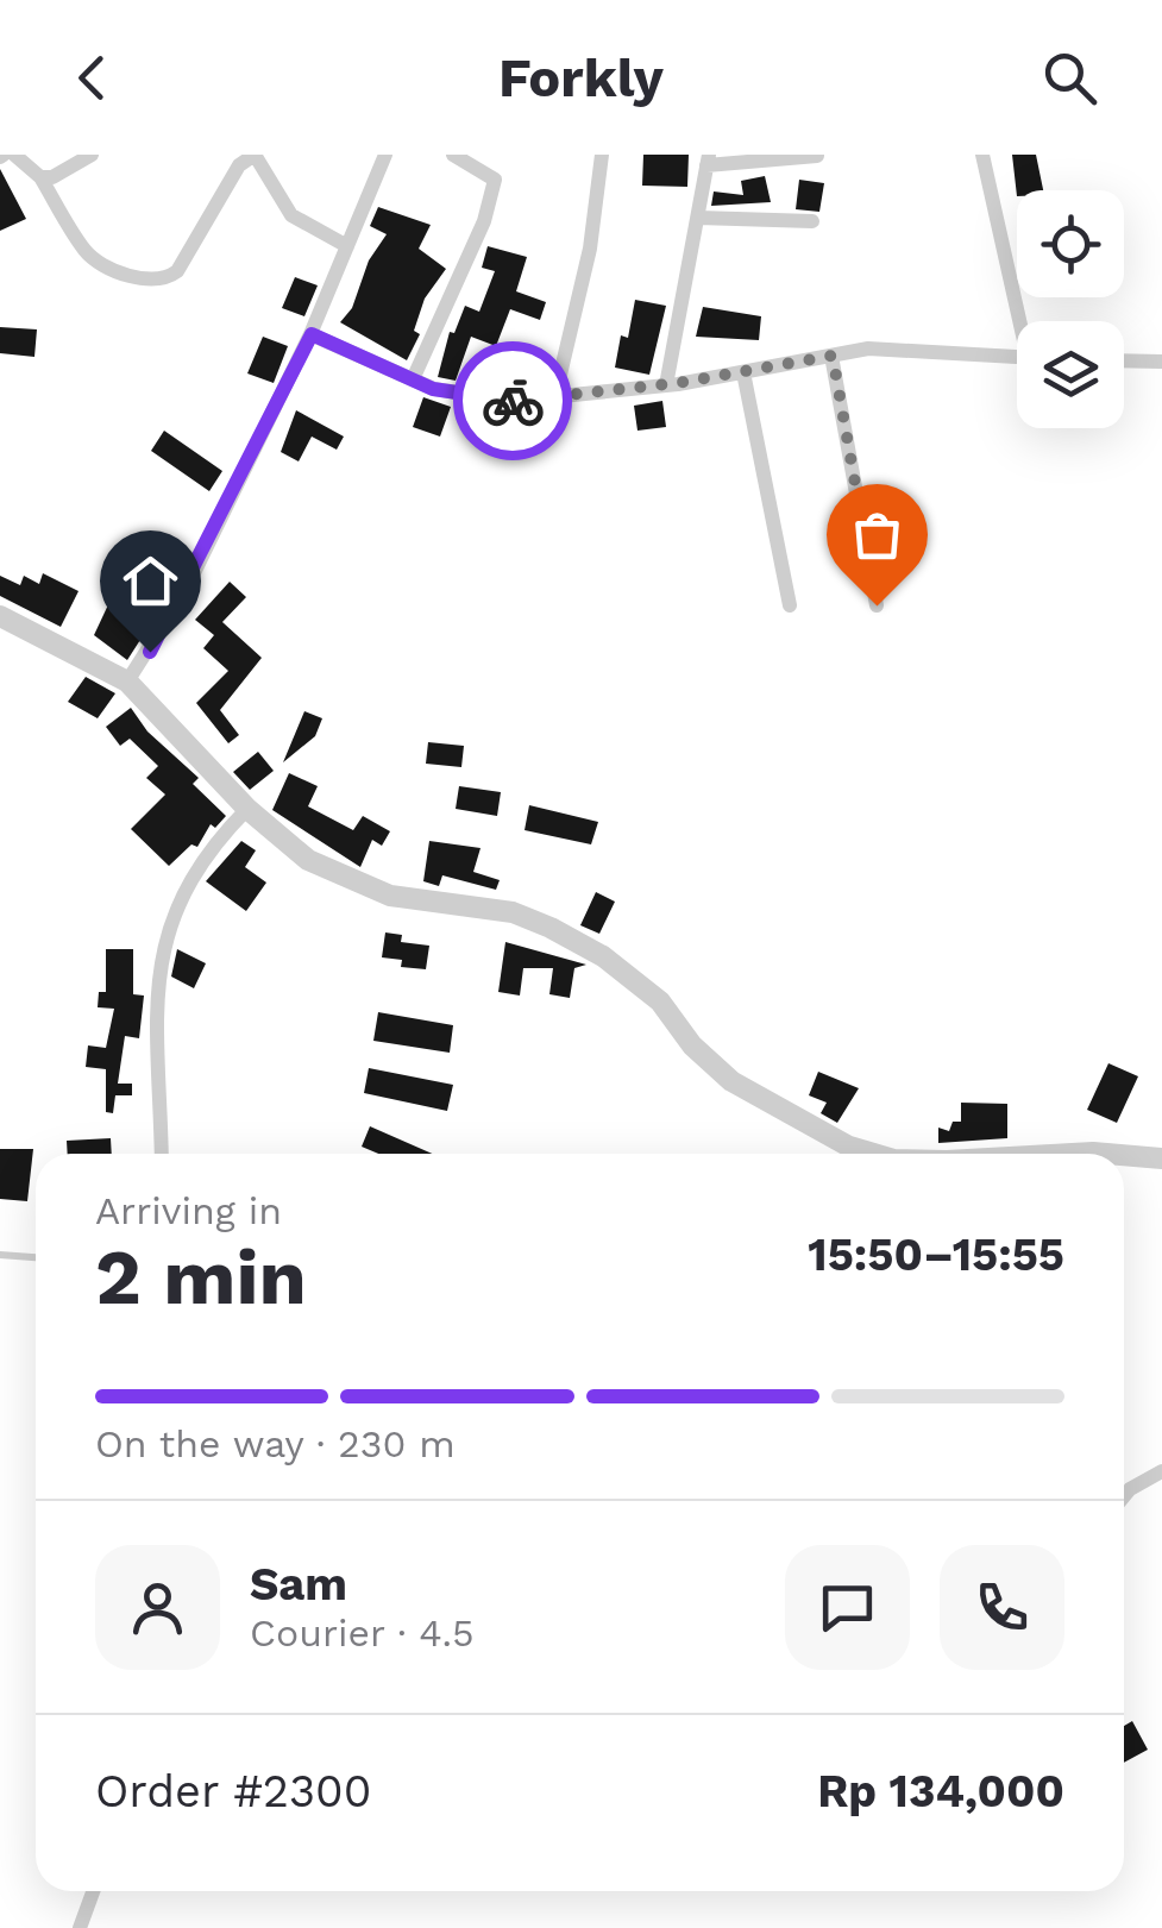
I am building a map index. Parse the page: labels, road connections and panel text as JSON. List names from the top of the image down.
{
  "page": {
    "header": "Forkly",
    "heading": ["2 min", "Arriving in", "15:50–15:55"],
    "panel": [
      "Sam",
      "Courier · 4.5",
      "Order #2300",
      "Rp 134,000"
    ],
    "bar": "On the way · 230 m"
  }
}
